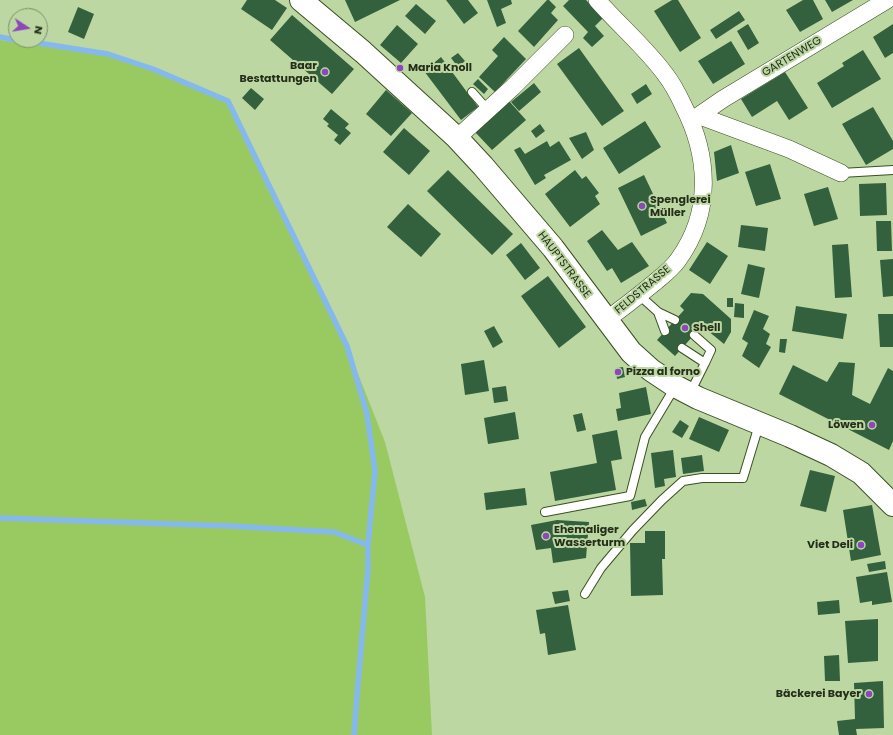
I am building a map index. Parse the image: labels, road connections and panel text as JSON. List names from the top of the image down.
{
  "streets": {
    "main road": ["HAUPTSTRASSE"],
    "street": ["GARTENWEG", "FELDSTRASSE"]
  },
  "crossings": [
    ["GARTENWEG", "FELDSTRASSE"],
    ["HAUPTSTRASSE", "FELDSTRASSE"]
  ],
  "places": [
    "Maria Knoll",
    "Baar Bestattungen",
    "Spenglerei Müller",
    "Shell",
    "Pizza al forno",
    "Löwen",
    "Ehemaliger Wasserturm",
    "Viet Deli",
    "Bäckerei Bayer"
  ],
  "north": "right"
}
